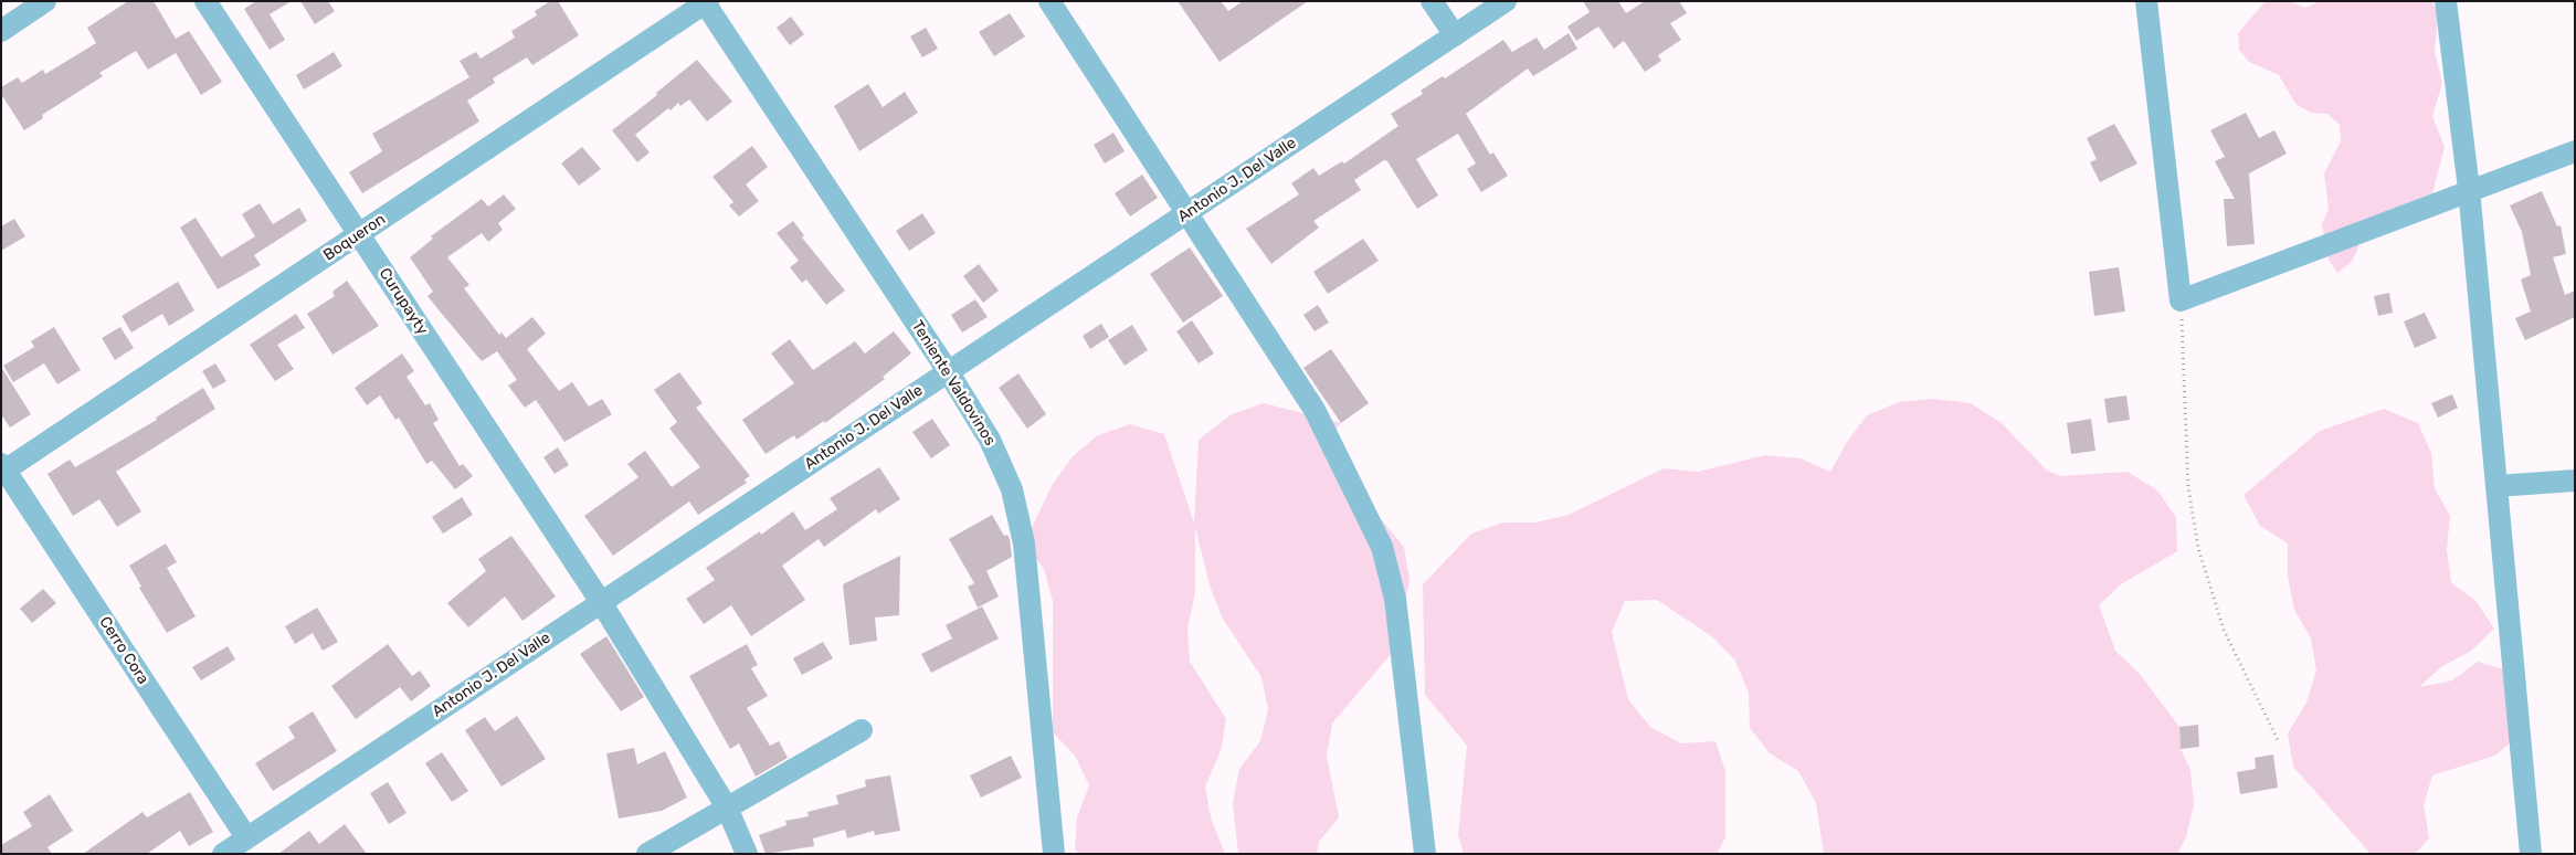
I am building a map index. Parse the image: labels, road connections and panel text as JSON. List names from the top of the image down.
{
  "streets": {
    "street": [
      "Antonio J. Del Valle",
      "Boqueron",
      "Curupayty",
      "Teniente Valdovinos",
      "Cerro Cora"
    ]
  },
  "crossings": [
    ["Antonio J. Del Valle", "Curupayty"],
    ["Antonio J. Del Valle", "Teniente Valdovinos"],
    ["Antonio J. Del Valle", "Cerro Cora"],
    ["Boqueron", "Curupayty"],
    ["Boqueron", "Teniente Valdovinos"],
    ["Boqueron", "Cerro Cora"]
  ]
}
